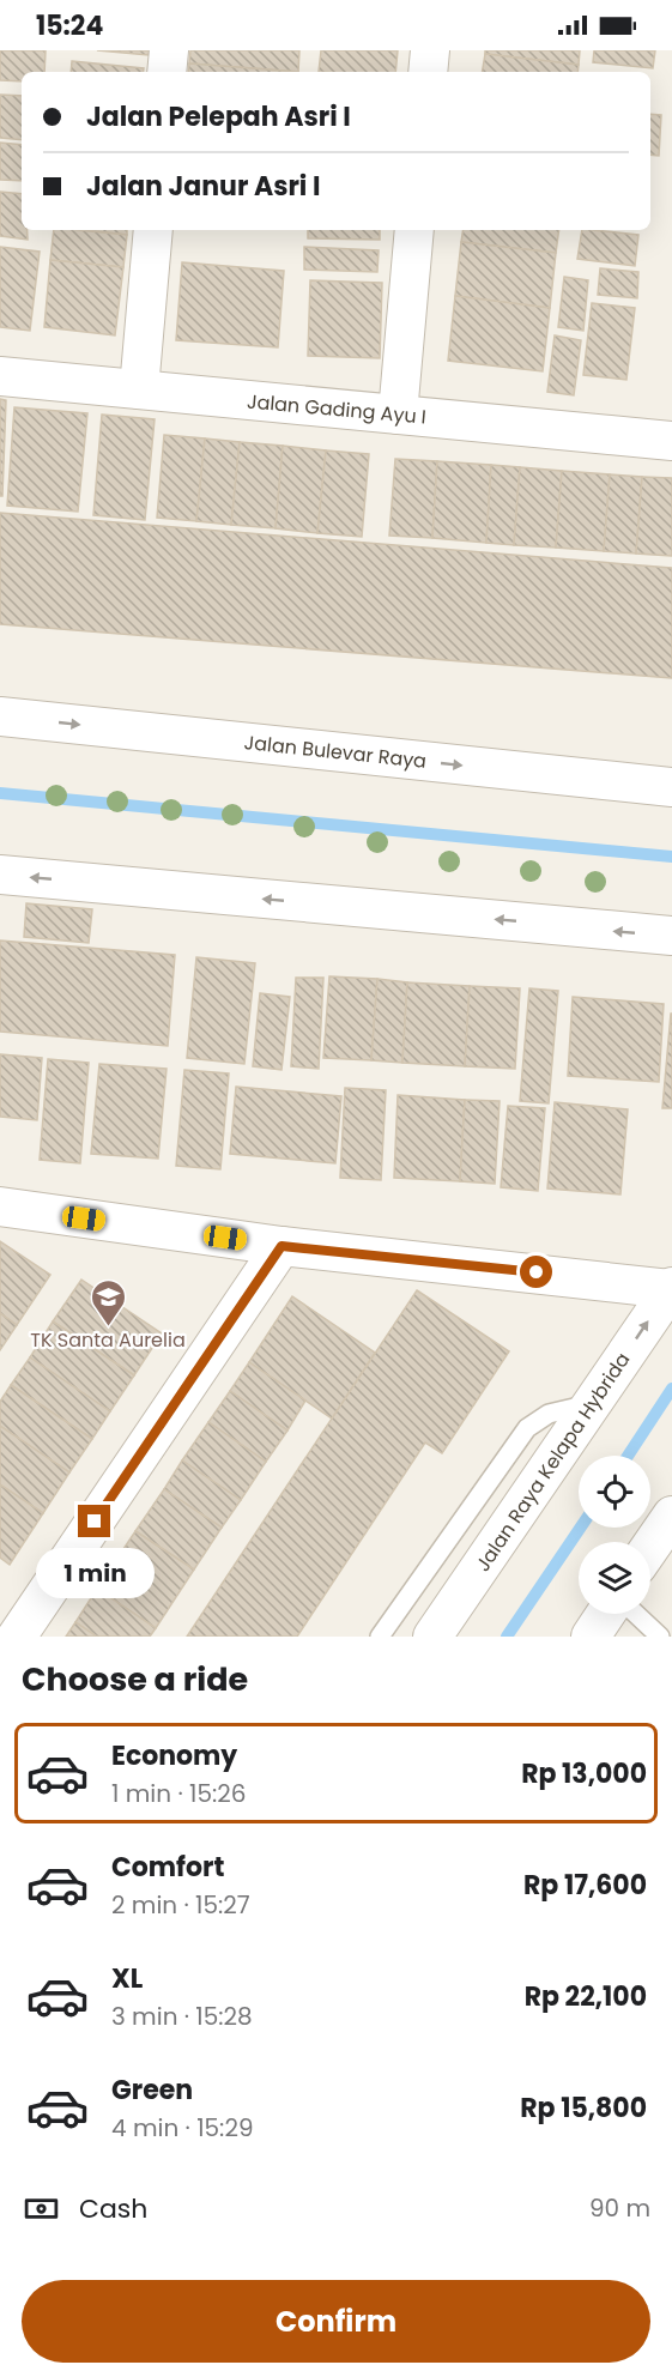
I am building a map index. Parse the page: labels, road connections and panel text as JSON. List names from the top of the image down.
{
  "streets": {
    "street": ["Jalan Gading Ayu I", "Jalan Bulevar Raya", "Jalan Raya Kelapa Hybrida"]
  },
  "places": {
    "school or university": ["TK Santa Aurelia"]
  },
  "page": {
    "status": "15:24",
    "banner": ["Jalan Pelepah Asri I", "Jalan Janur Asri I"],
    "bubble": "1 min",
    "heading": "Choose a ride",
    "list": [
      {
        "name": "Economy",
        "note": "1 min · 15:26",
        "value": "Rp 13,000"
      },
      {
        "name": "Comfort",
        "note": "2 min · 15:27",
        "value": "Rp 17,600"
      },
      {
        "name": "XL",
        "note": "3 min · 15:28",
        "value": "Rp 22,100"
      },
      {
        "name": "Green",
        "note": "4 min · 15:29",
        "value": "Rp 15,800"
      }
    ],
    "pay": ["Cash", "90 m"],
    "buttons": "Confirm"
  }
}
